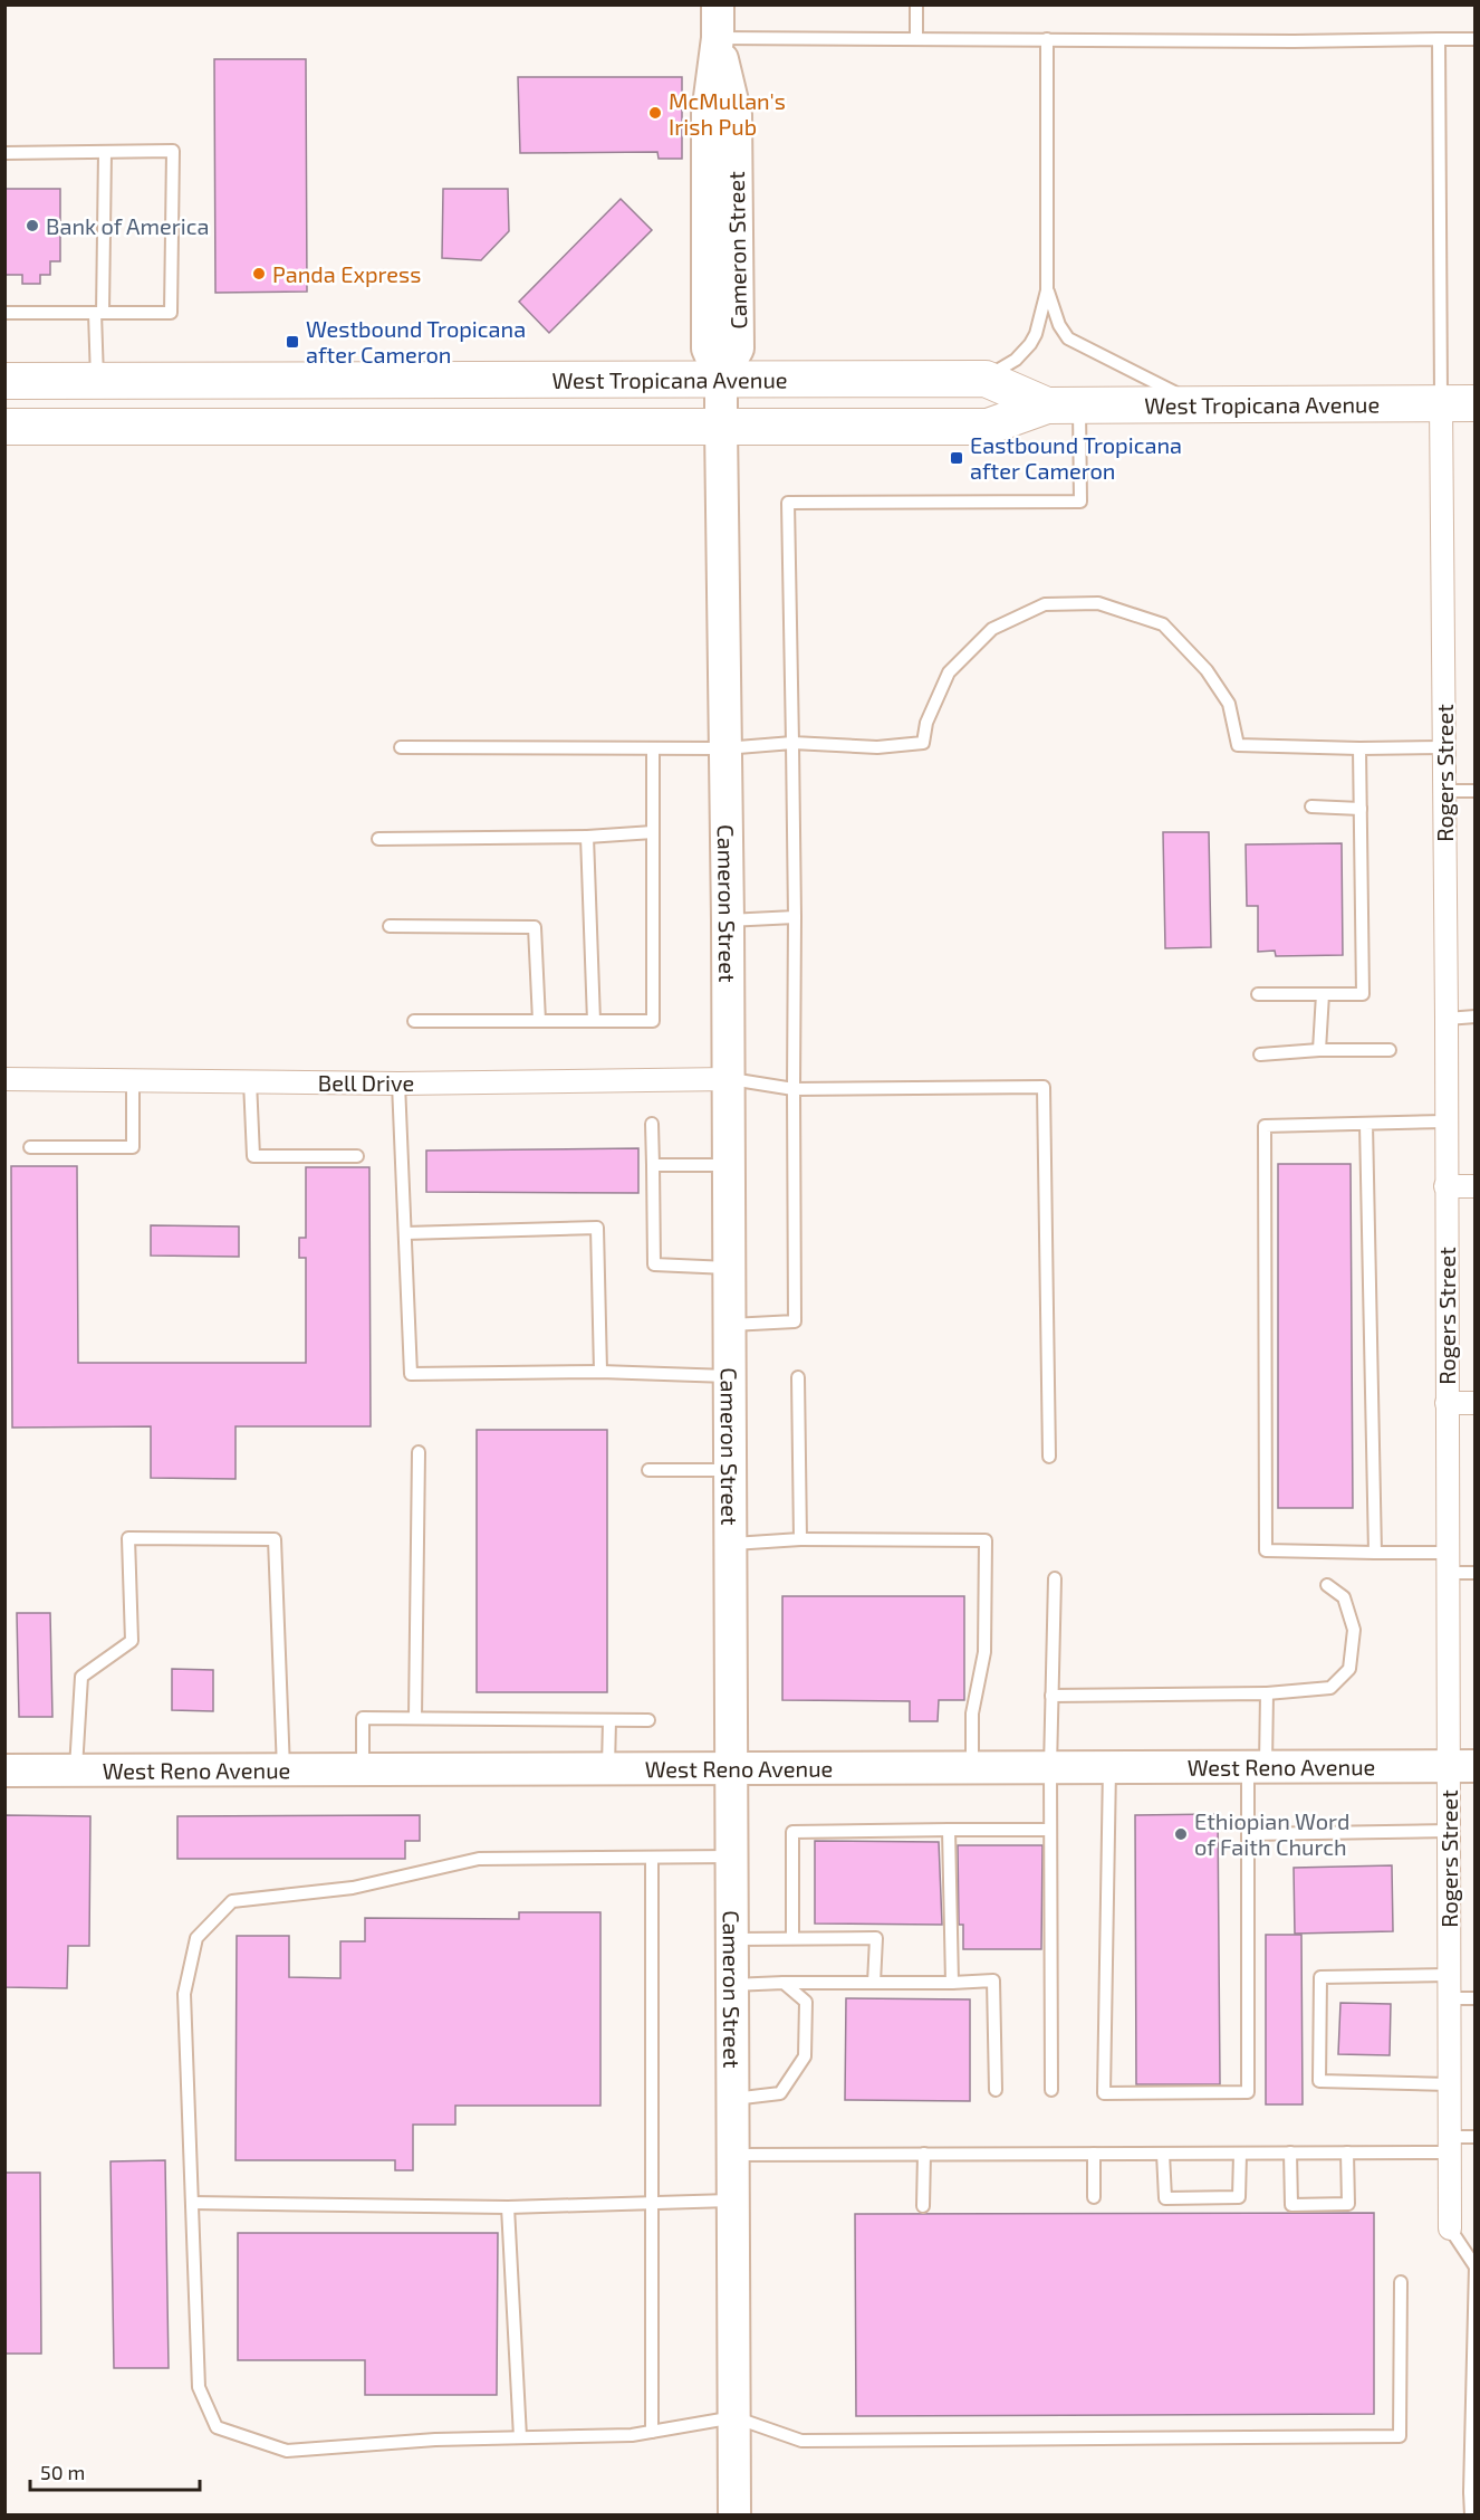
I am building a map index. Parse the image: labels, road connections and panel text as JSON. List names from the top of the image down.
{
  "streets": {
    "main road": ["West Tropicana Avenue"],
    "street": [
      "Cameron Street",
      "Rogers Street",
      "Bell Drive",
      "West Reno Avenue"
    ]
  },
  "crossings": [
    ["Cameron Street", "West Tropicana Avenue"],
    ["Cameron Street", "Bell Drive"],
    ["Cameron Street", "West Reno Avenue"],
    ["West Tropicana Avenue", "Rogers Street"],
    ["Rogers Street", "West Reno Avenue"]
  ],
  "places": {
    "other": [
      "McMullan's Irish Pub",
      "Bank of America",
      "Panda Express",
      "Ethiopian Word of Faith Church"
    ],
    "transit": ["Westbound Tropicana after Cameron", "Eastbound Tropicana after Cameron"]
  },
  "scale_bar": "50 m"
}
